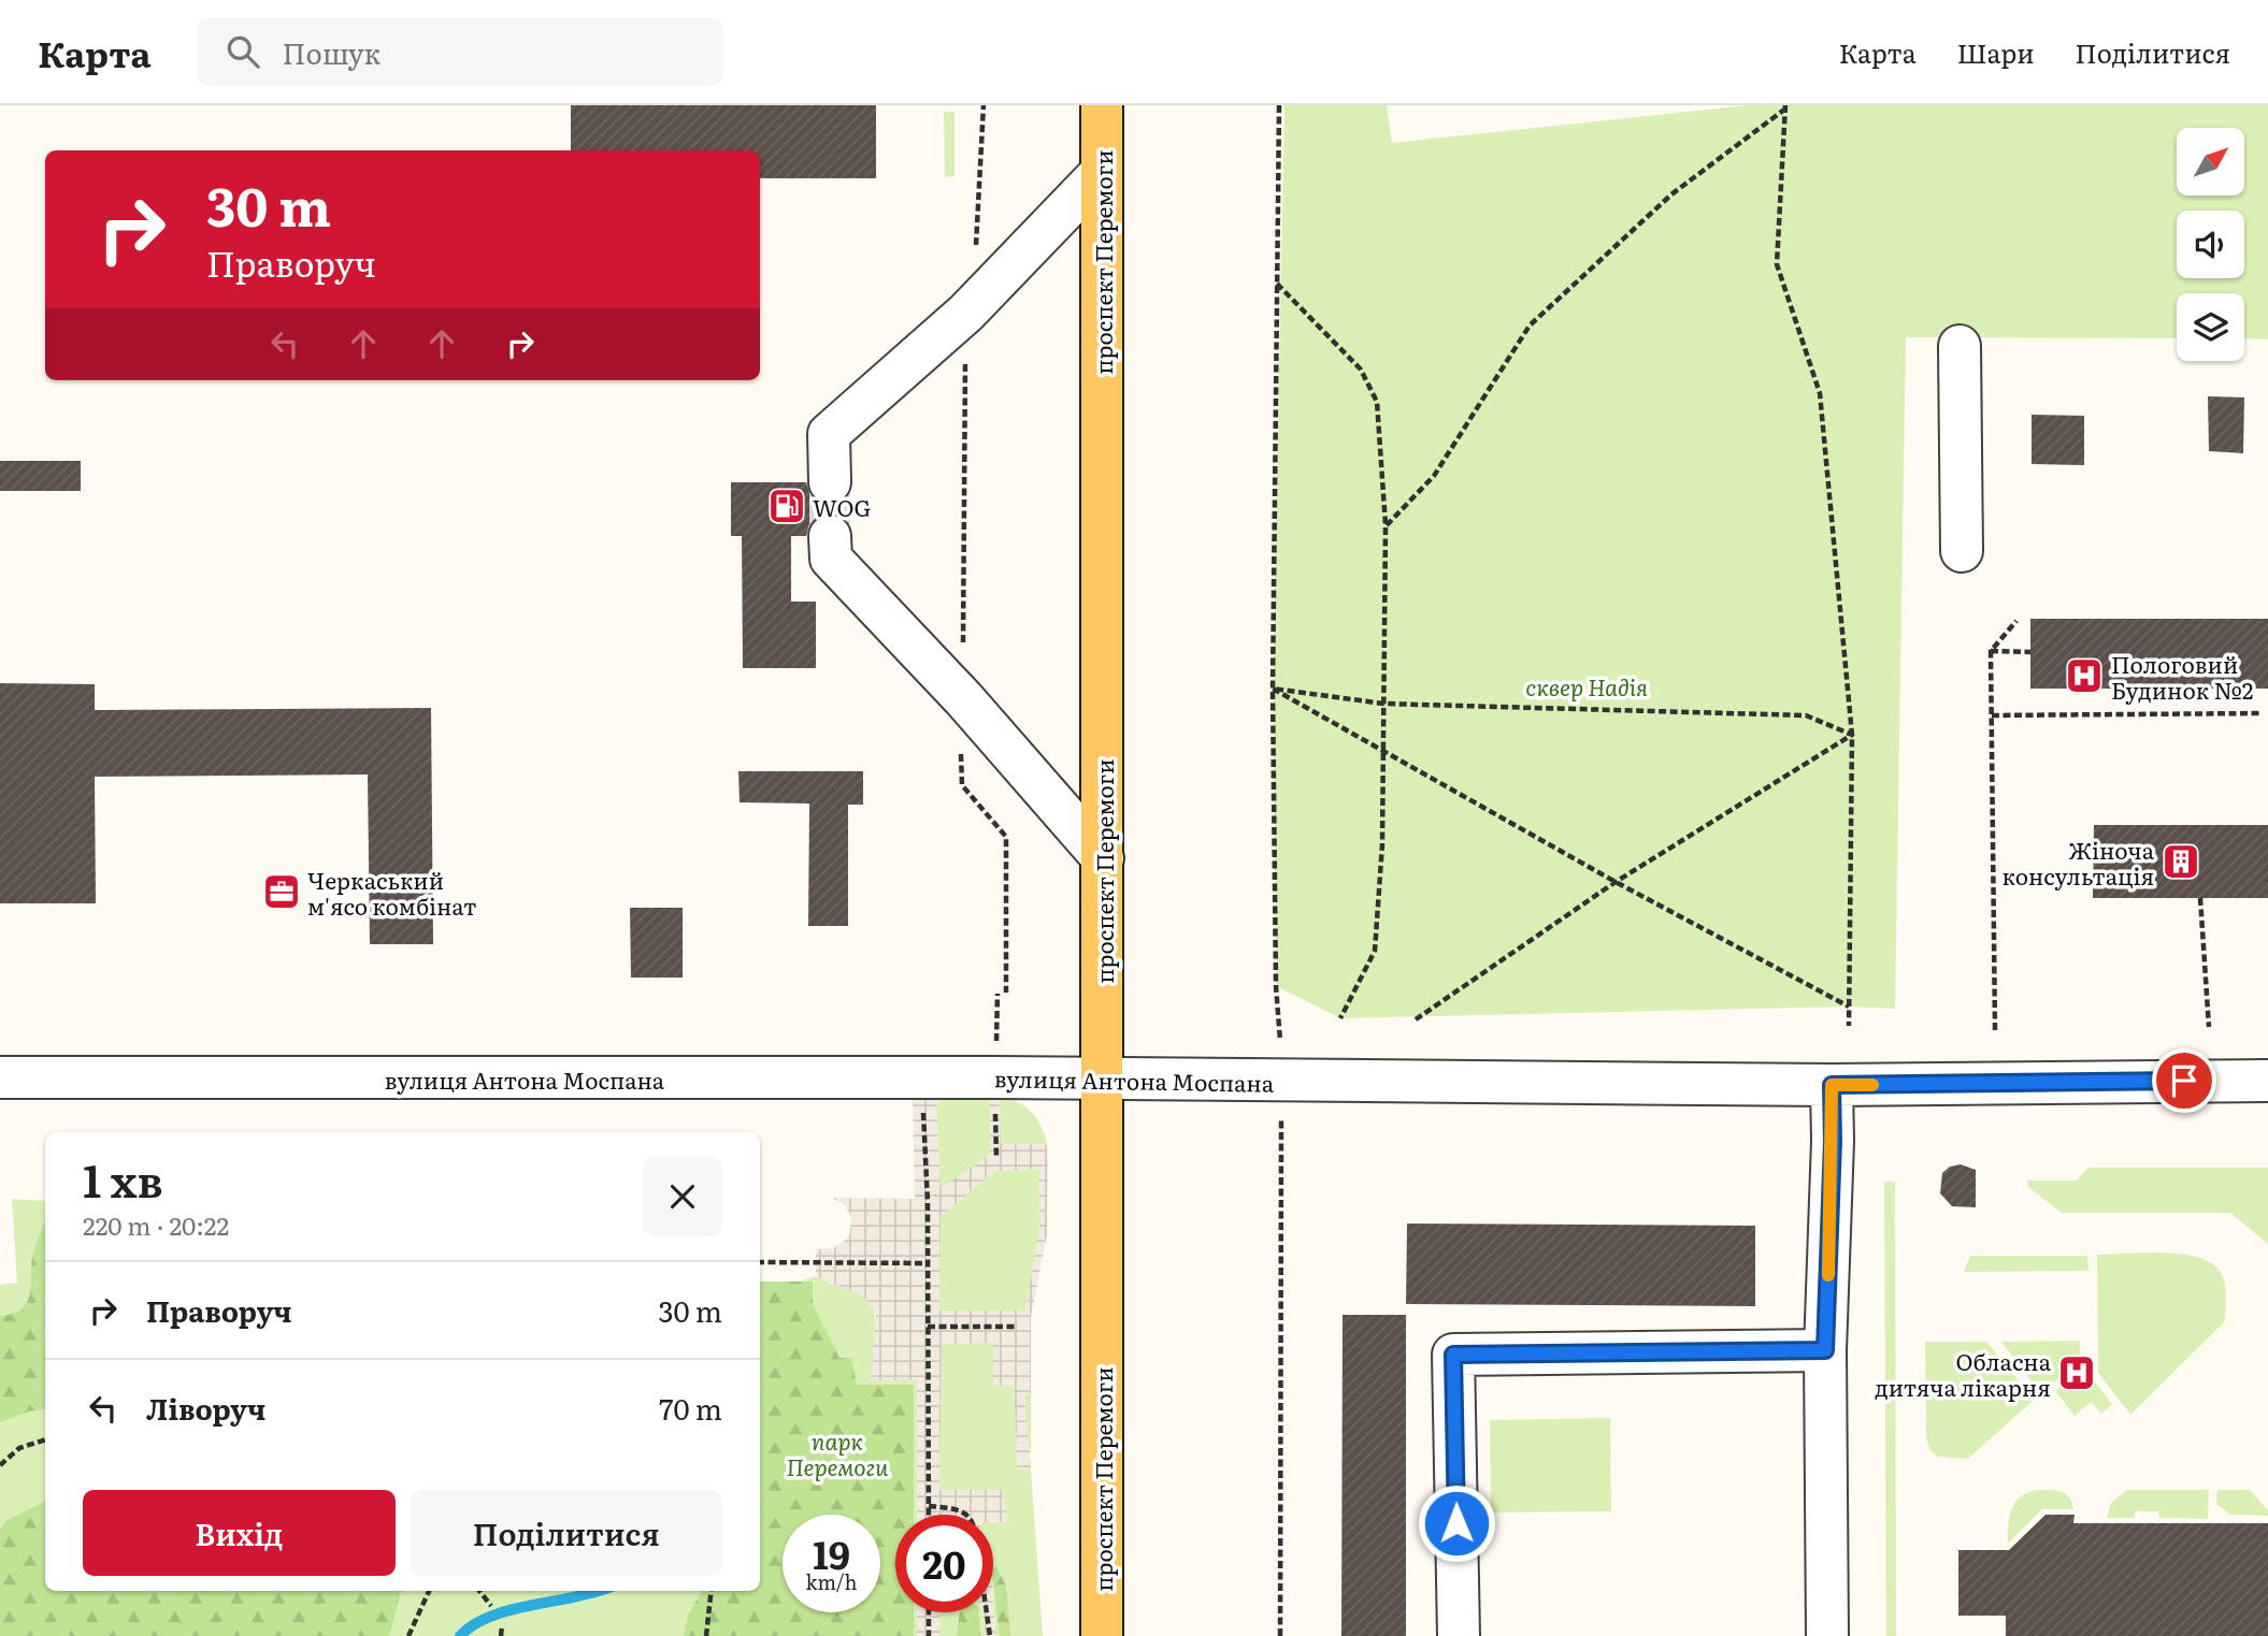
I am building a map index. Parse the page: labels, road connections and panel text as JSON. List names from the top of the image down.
{
  "streets": {
    "main road": ["проспект Перемоги"],
    "street": ["вулиця Антона Моспана"]
  },
  "crossings": [
    ["проспект Перемоги", "вулиця Антона Моспана"]
  ],
  "parks": ["сквер Надія", "парк Перемоги"],
  "places": {
    "fuel station": ["WOG"],
    "hospital": ["Пологовий Будинок №2", "Обласна дитяча лікарня"],
    "building": ["Жіноча консультація"],
    "office": ["Черкаський м'ясо комбінат"]
  },
  "north": "top right",
  "page": {
    "header": "Карта",
    "search": "Пошук",
    "nav": ["Карта", "Шари", "Поділитися"],
    "turn": ["30 m", "Праворуч"],
    "heading": ["1 хв", "220 m · 20:22"],
    "list": [
      {
        "name": "Праворуч",
        "value": "30 m"
      },
      {
        "name": "Ліворуч",
        "value": "70 m"
      }
    ],
    "buttons": ["Вихід", "Поділитися"],
    "speed": "19 km/h",
    "limit": "20"
  }
}
